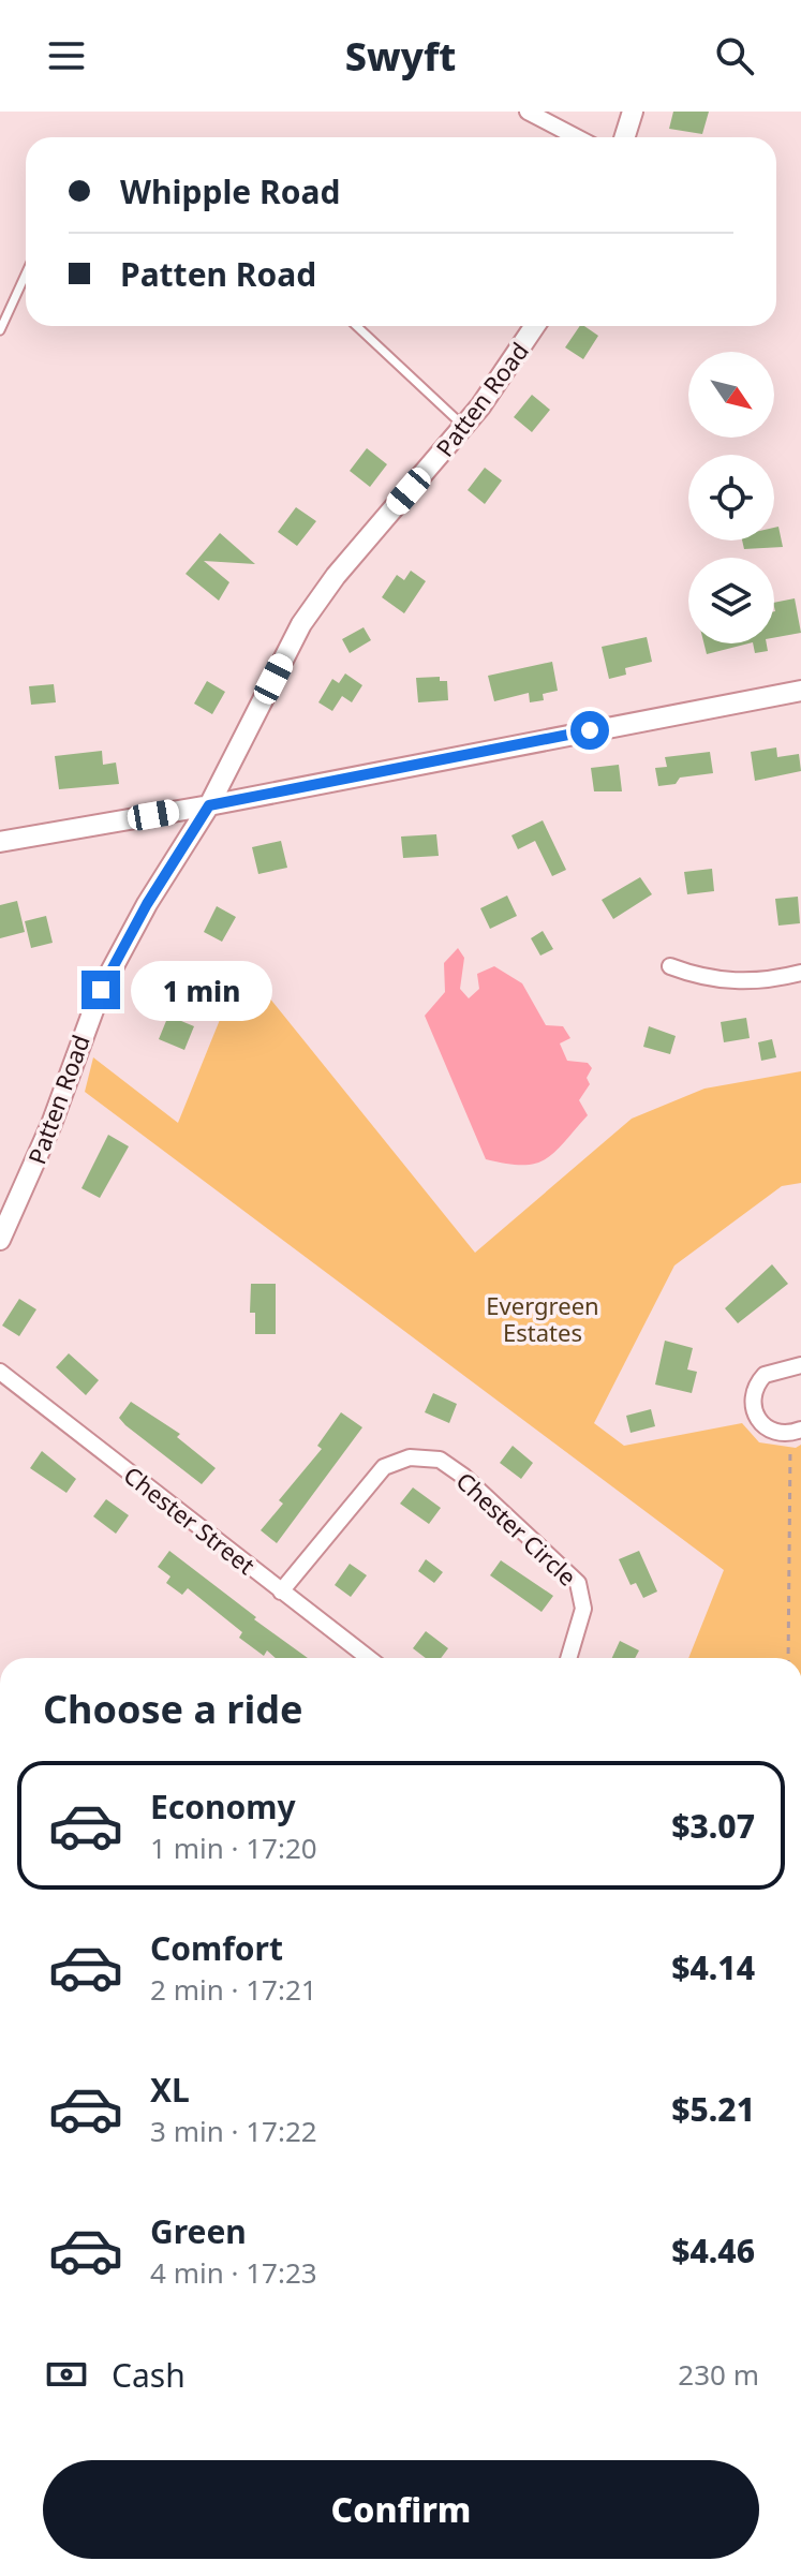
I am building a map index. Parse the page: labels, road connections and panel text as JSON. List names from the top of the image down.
{
  "streets": {
    "street": ["Patten Road", "Chester Street", "Chester Circle"]
  },
  "crossings": [
    ["Chester Street", "Chester Circle"]
  ],
  "parks": ["Evergreen Estates"],
  "north": "bottom right",
  "page": {
    "header": "Swyft",
    "banner": ["Whipple Road", "Patten Road"],
    "bubble": "1 min",
    "heading": "Choose a ride",
    "list": [
      {
        "name": "Economy",
        "note": "1 min · 17:20",
        "value": "$3.07"
      },
      {
        "name": "Comfort",
        "note": "2 min · 17:21",
        "value": "$4.14"
      },
      {
        "name": "XL",
        "note": "3 min · 17:22",
        "value": "$5.21"
      },
      {
        "name": "Green",
        "note": "4 min · 17:23",
        "value": "$4.46"
      }
    ],
    "pay": ["Cash", "230 m"],
    "buttons": "Confirm"
  }
}
